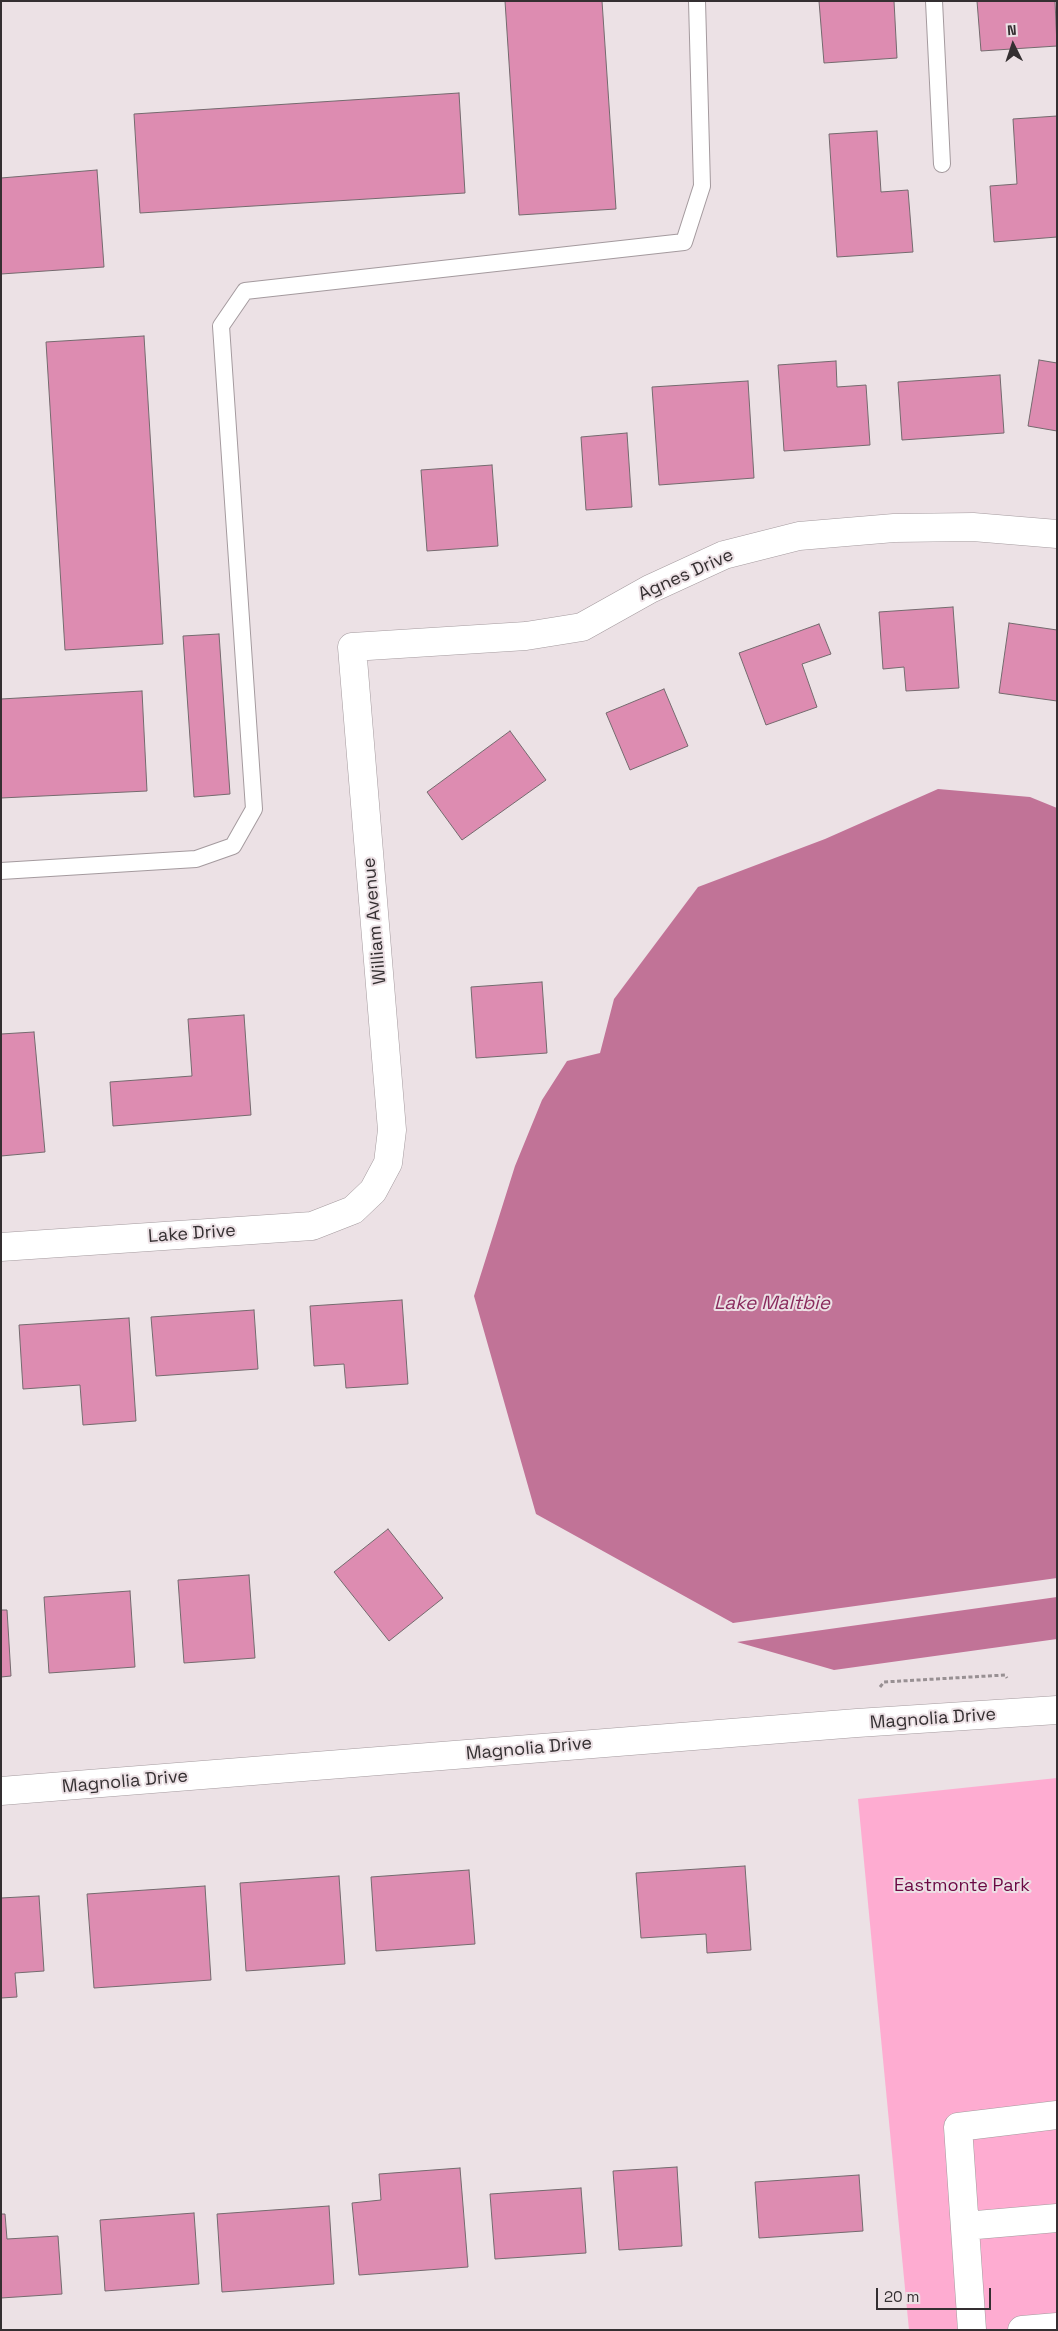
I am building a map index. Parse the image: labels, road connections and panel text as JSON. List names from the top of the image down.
{
  "streets": {
    "street": [
      "Agnes Drive",
      "William Avenue",
      "Lake Drive",
      "Magnolia Drive"
    ]
  },
  "crossings": [
    ["Agnes Drive", "William Avenue"],
    ["William Avenue", "Lake Drive"]
  ],
  "water": ["Lake Maltbie"],
  "parks": ["Eastmonte Park"],
  "scale_bar": "20 m",
  "north": "top"
}
